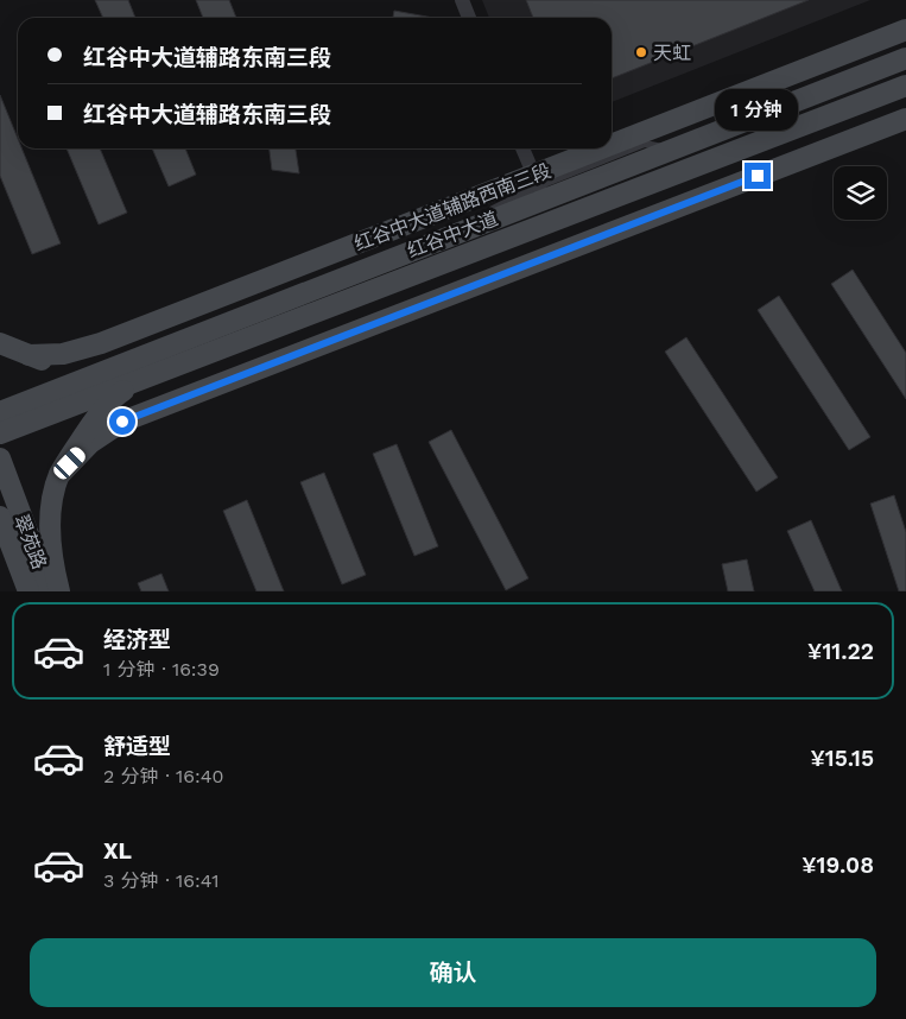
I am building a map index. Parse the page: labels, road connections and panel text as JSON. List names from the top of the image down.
{
  "streets": {
    "main road": ["红谷中大道辅路西南三段", "红谷中大道", "翠苑路"]
  },
  "crossings": [
    ["红谷中大道辅路西南三段", "红谷中大道"]
  ],
  "places": ["天虹"],
  "page": {
    "banner": ["红谷中大道辅路东南三段", "红谷中大道辅路东南三段"],
    "bubble": "1 分钟",
    "list": [
      {
        "name": "经济型",
        "note": "1 分钟 · 16:39",
        "value": "¥11.22"
      },
      {
        "name": "舒适型",
        "note": "2 分钟 · 16:40",
        "value": "¥15.15"
      },
      {
        "name": "XL",
        "note": "3 分钟 · 16:41",
        "value": "¥19.08"
      }
    ],
    "buttons": "确认"
  }
}
